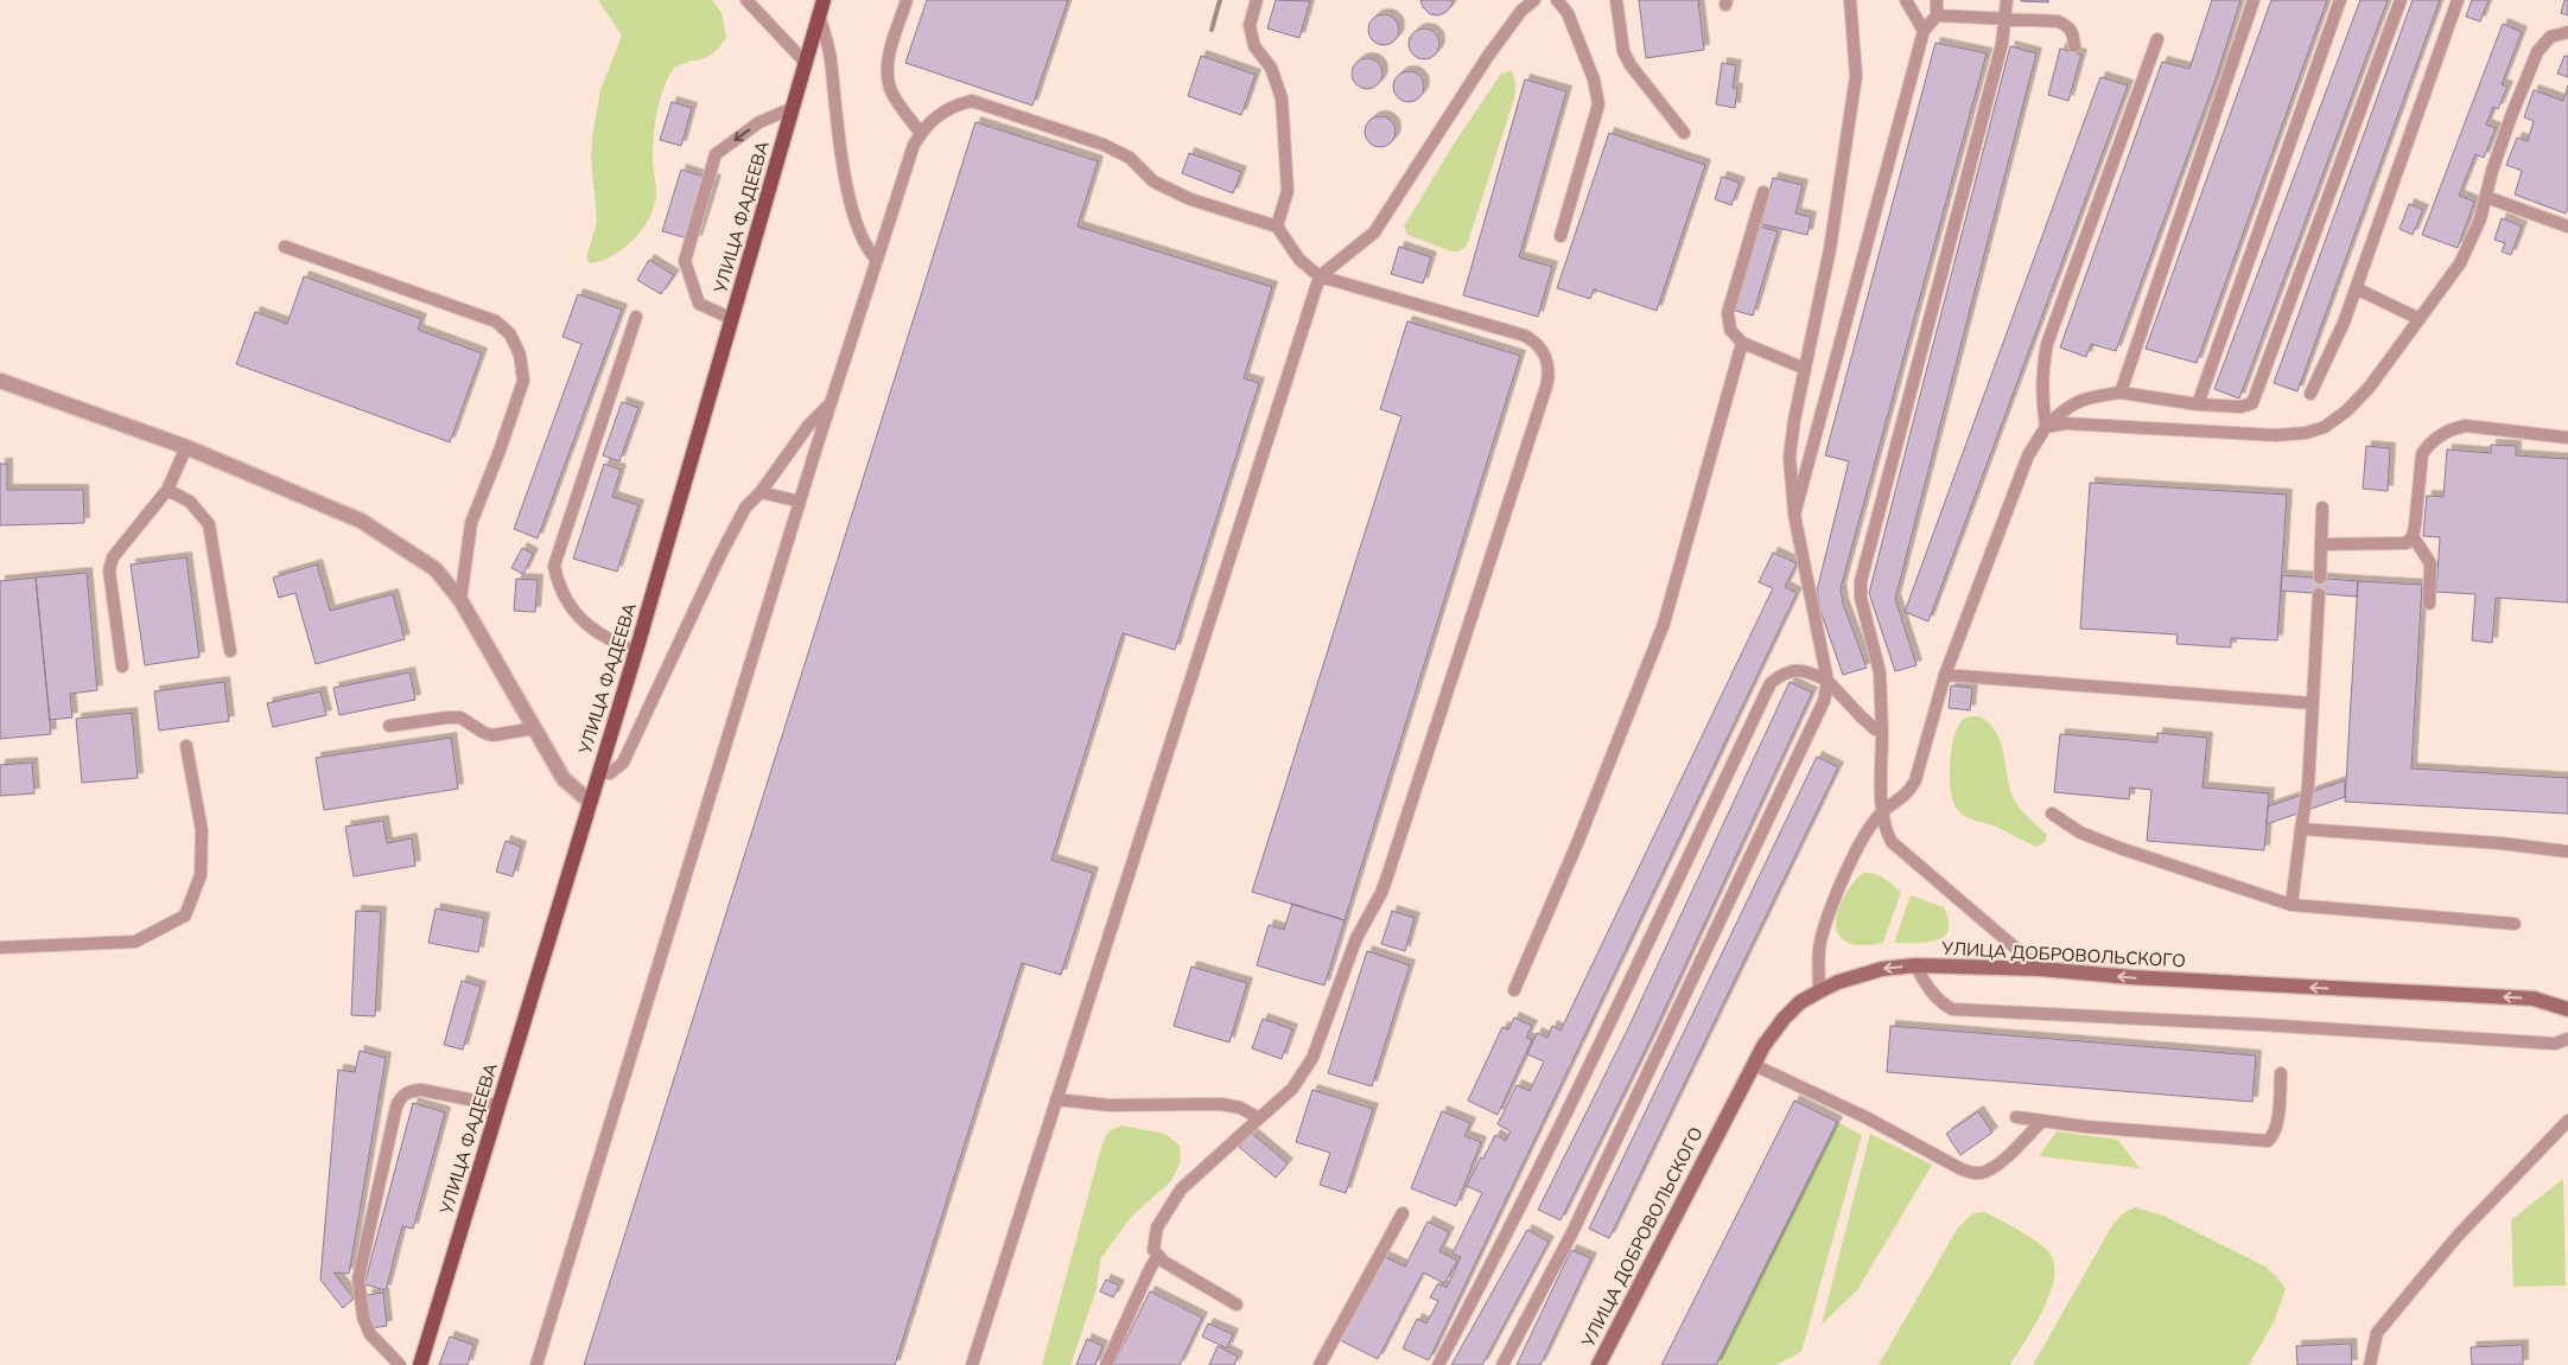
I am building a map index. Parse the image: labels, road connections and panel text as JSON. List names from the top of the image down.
{
  "streets": {
    "main road": ["УЛИЦА ФАДЕЕВА", "УЛИЦА ДОБРОВОЛЬСКОГО"]
  },
  "one_way": ["УЛИЦА ДОБРОВОЛЬСКОГО"]
}
